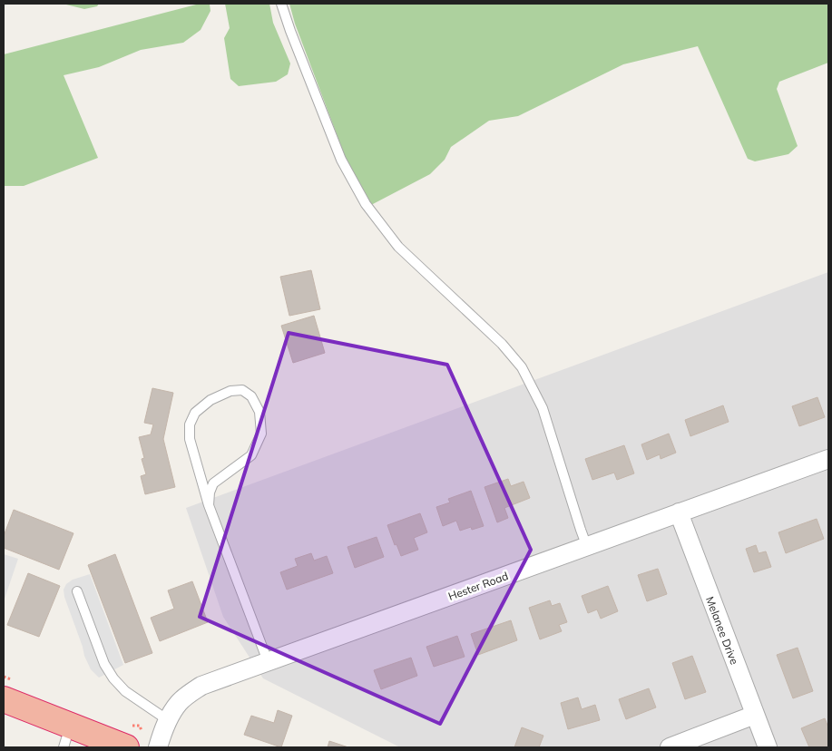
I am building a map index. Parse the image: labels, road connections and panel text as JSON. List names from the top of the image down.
{
  "streets": {
    "street": ["Hester Road", "Melanee Drive"]
  },
  "crossings": [
    ["Hester Road", "Melanee Drive"]
  ]
}
